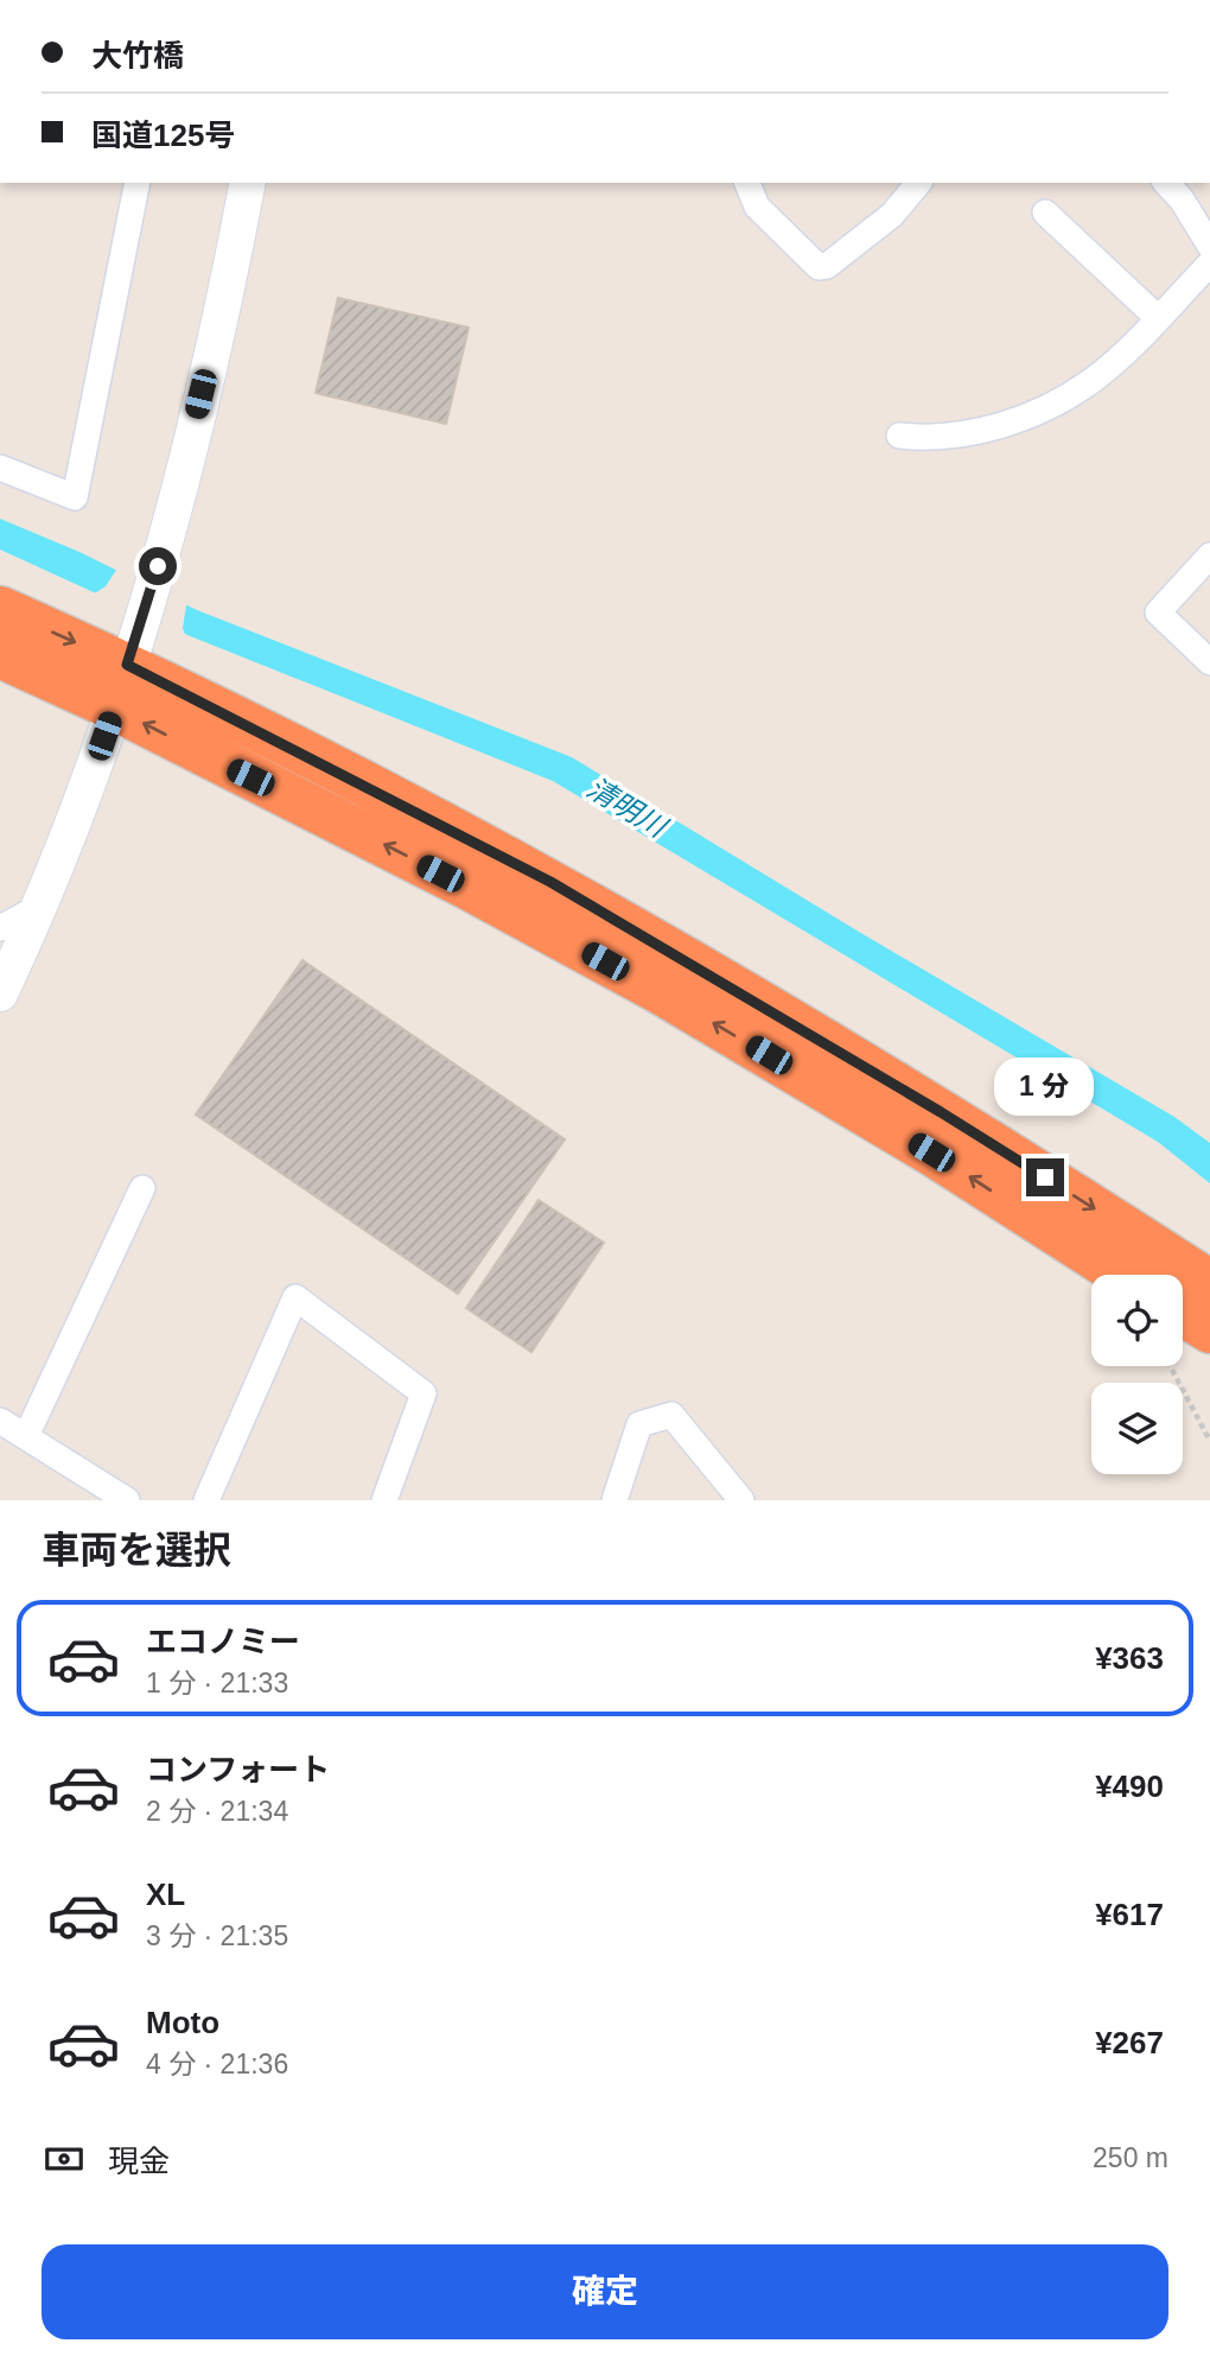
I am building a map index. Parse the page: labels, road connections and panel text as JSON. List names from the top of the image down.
{
  "water": ["清明川"],
  "page": {
    "banner": ["大竹橋", "国道125号"],
    "bubble": "1 分",
    "heading": "車両を選択",
    "list": [
      {
        "name": "エコノミー",
        "note": "1 分 · 21:33",
        "value": "¥363"
      },
      {
        "name": "コンフォート",
        "note": "2 分 · 21:34",
        "value": "¥490"
      },
      {
        "name": "XL",
        "note": "3 分 · 21:35",
        "value": "¥617"
      },
      {
        "name": "Moto",
        "note": "4 分 · 21:36",
        "value": "¥267"
      }
    ],
    "pay": ["現金", "250 m"],
    "buttons": "確定"
  }
}
